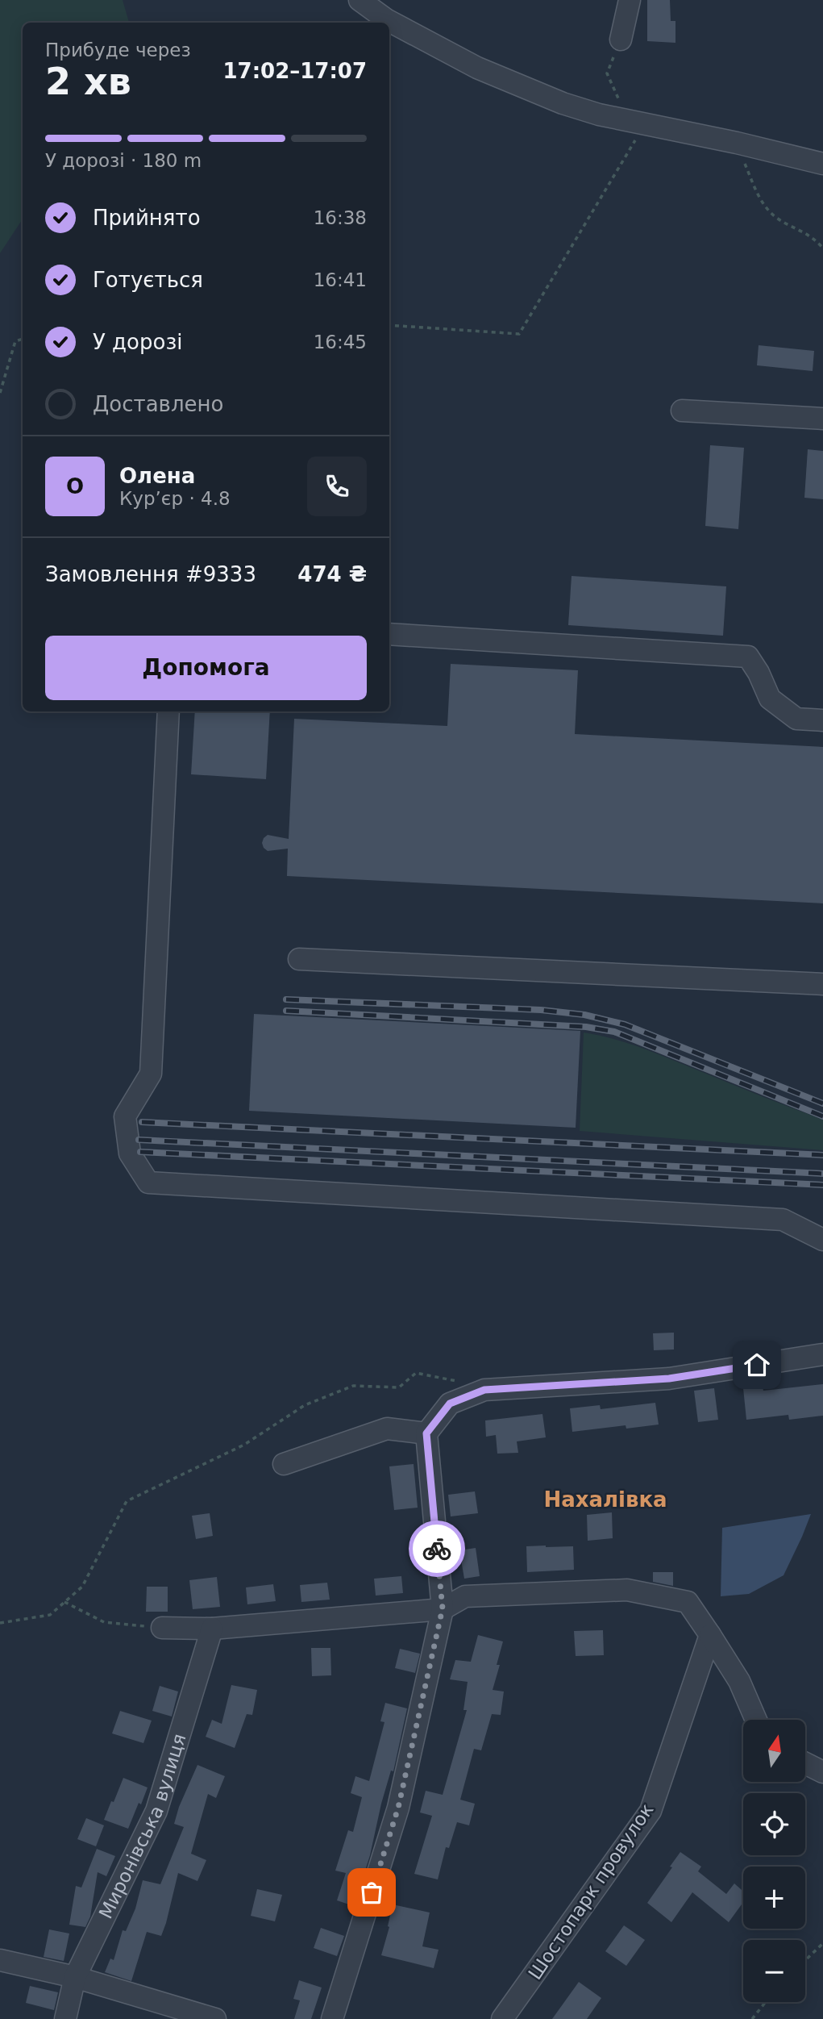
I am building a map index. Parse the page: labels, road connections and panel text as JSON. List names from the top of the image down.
{
  "streets": {
    "street": ["Миронівська вулиця", "Шостопарк провулок"]
  },
  "districts": ["Нахалівка"],
  "north": "top",
  "page": {
    "heading": ["2 хв", "Прибуде через", "17:02–17:07"],
    "panel": [
      "Олена",
      "Кур’єр · 4.8",
      "Замовлення #9333",
      "474 ₴"
    ],
    "bar": "У дорозі · 180 m",
    "list": [
      ["Прийнято", "16:38"],
      ["Готується", "16:41"],
      ["У дорозі", "16:45"],
      "Доставлено"
    ],
    "round": "О",
    "buttons": "Допомога",
    "map_buttons": ["+", "−"]
  }
}
